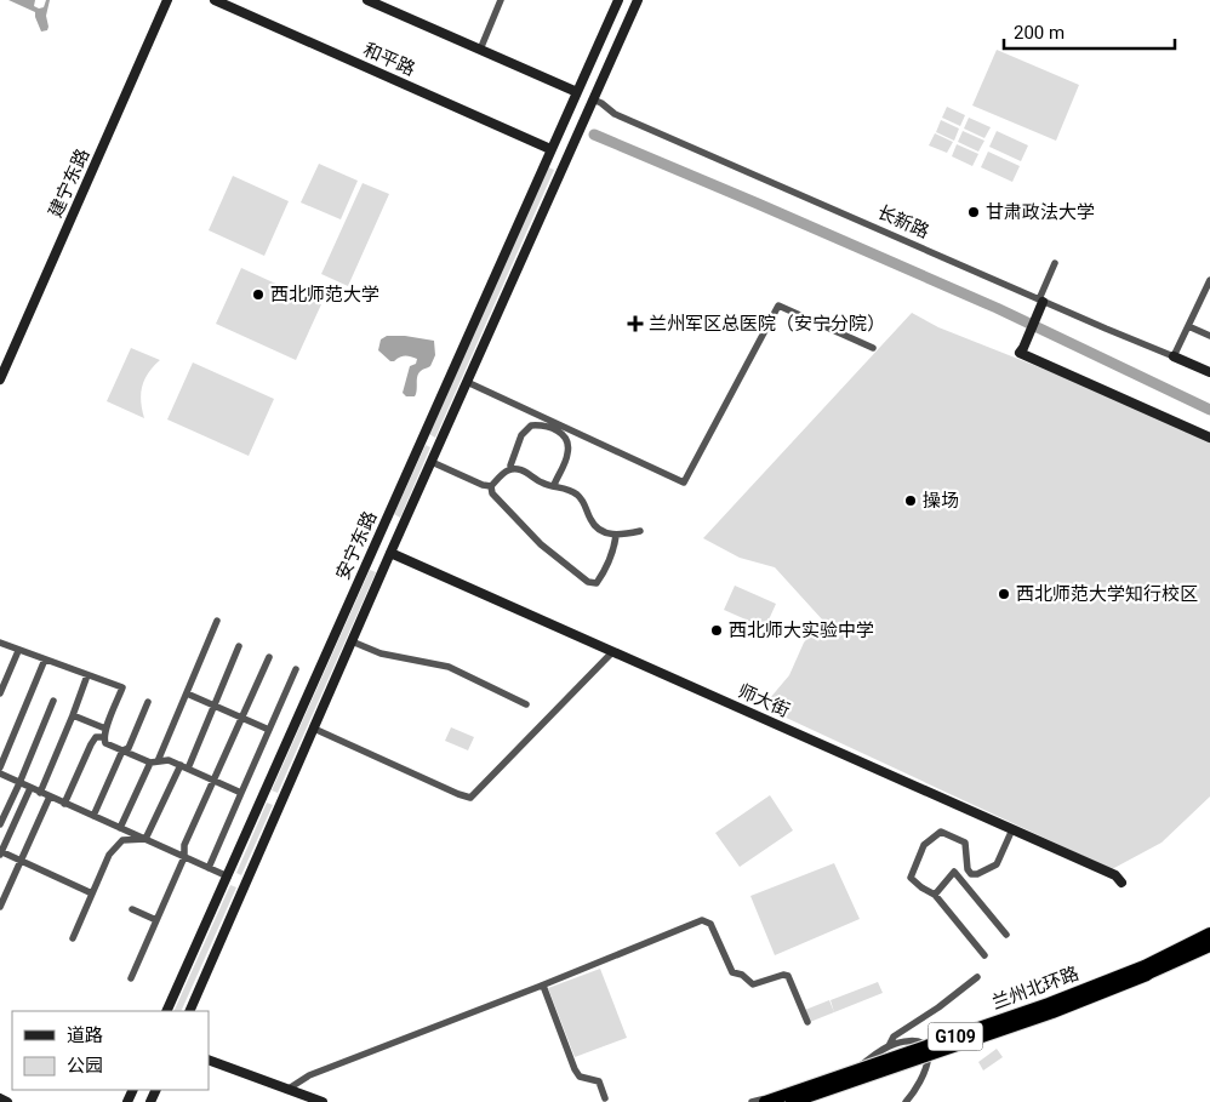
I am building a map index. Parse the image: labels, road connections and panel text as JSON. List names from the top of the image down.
{
  "streets": {
    "highway": ["兰州北环路", "G109"],
    "main road": [
      "和平路",
      "建宁东路",
      "安宁东路",
      "师大街"
    ],
    "street": ["长新路"]
  },
  "crossings": [
    ["和平路", "安宁东路"],
    ["长新路", "安宁东路"],
    ["安宁东路", "师大街"]
  ],
  "places": {
    "other": [
      "甘肃政法大学",
      "西北师范大学",
      "操场",
      "西北师范大学知行校区",
      "西北师大实验中学"
    ],
    "health": ["兰州军区总医院（安宁分院）"]
  },
  "legend": ["道路", "公园"],
  "scale_bar": "200 m"
}
